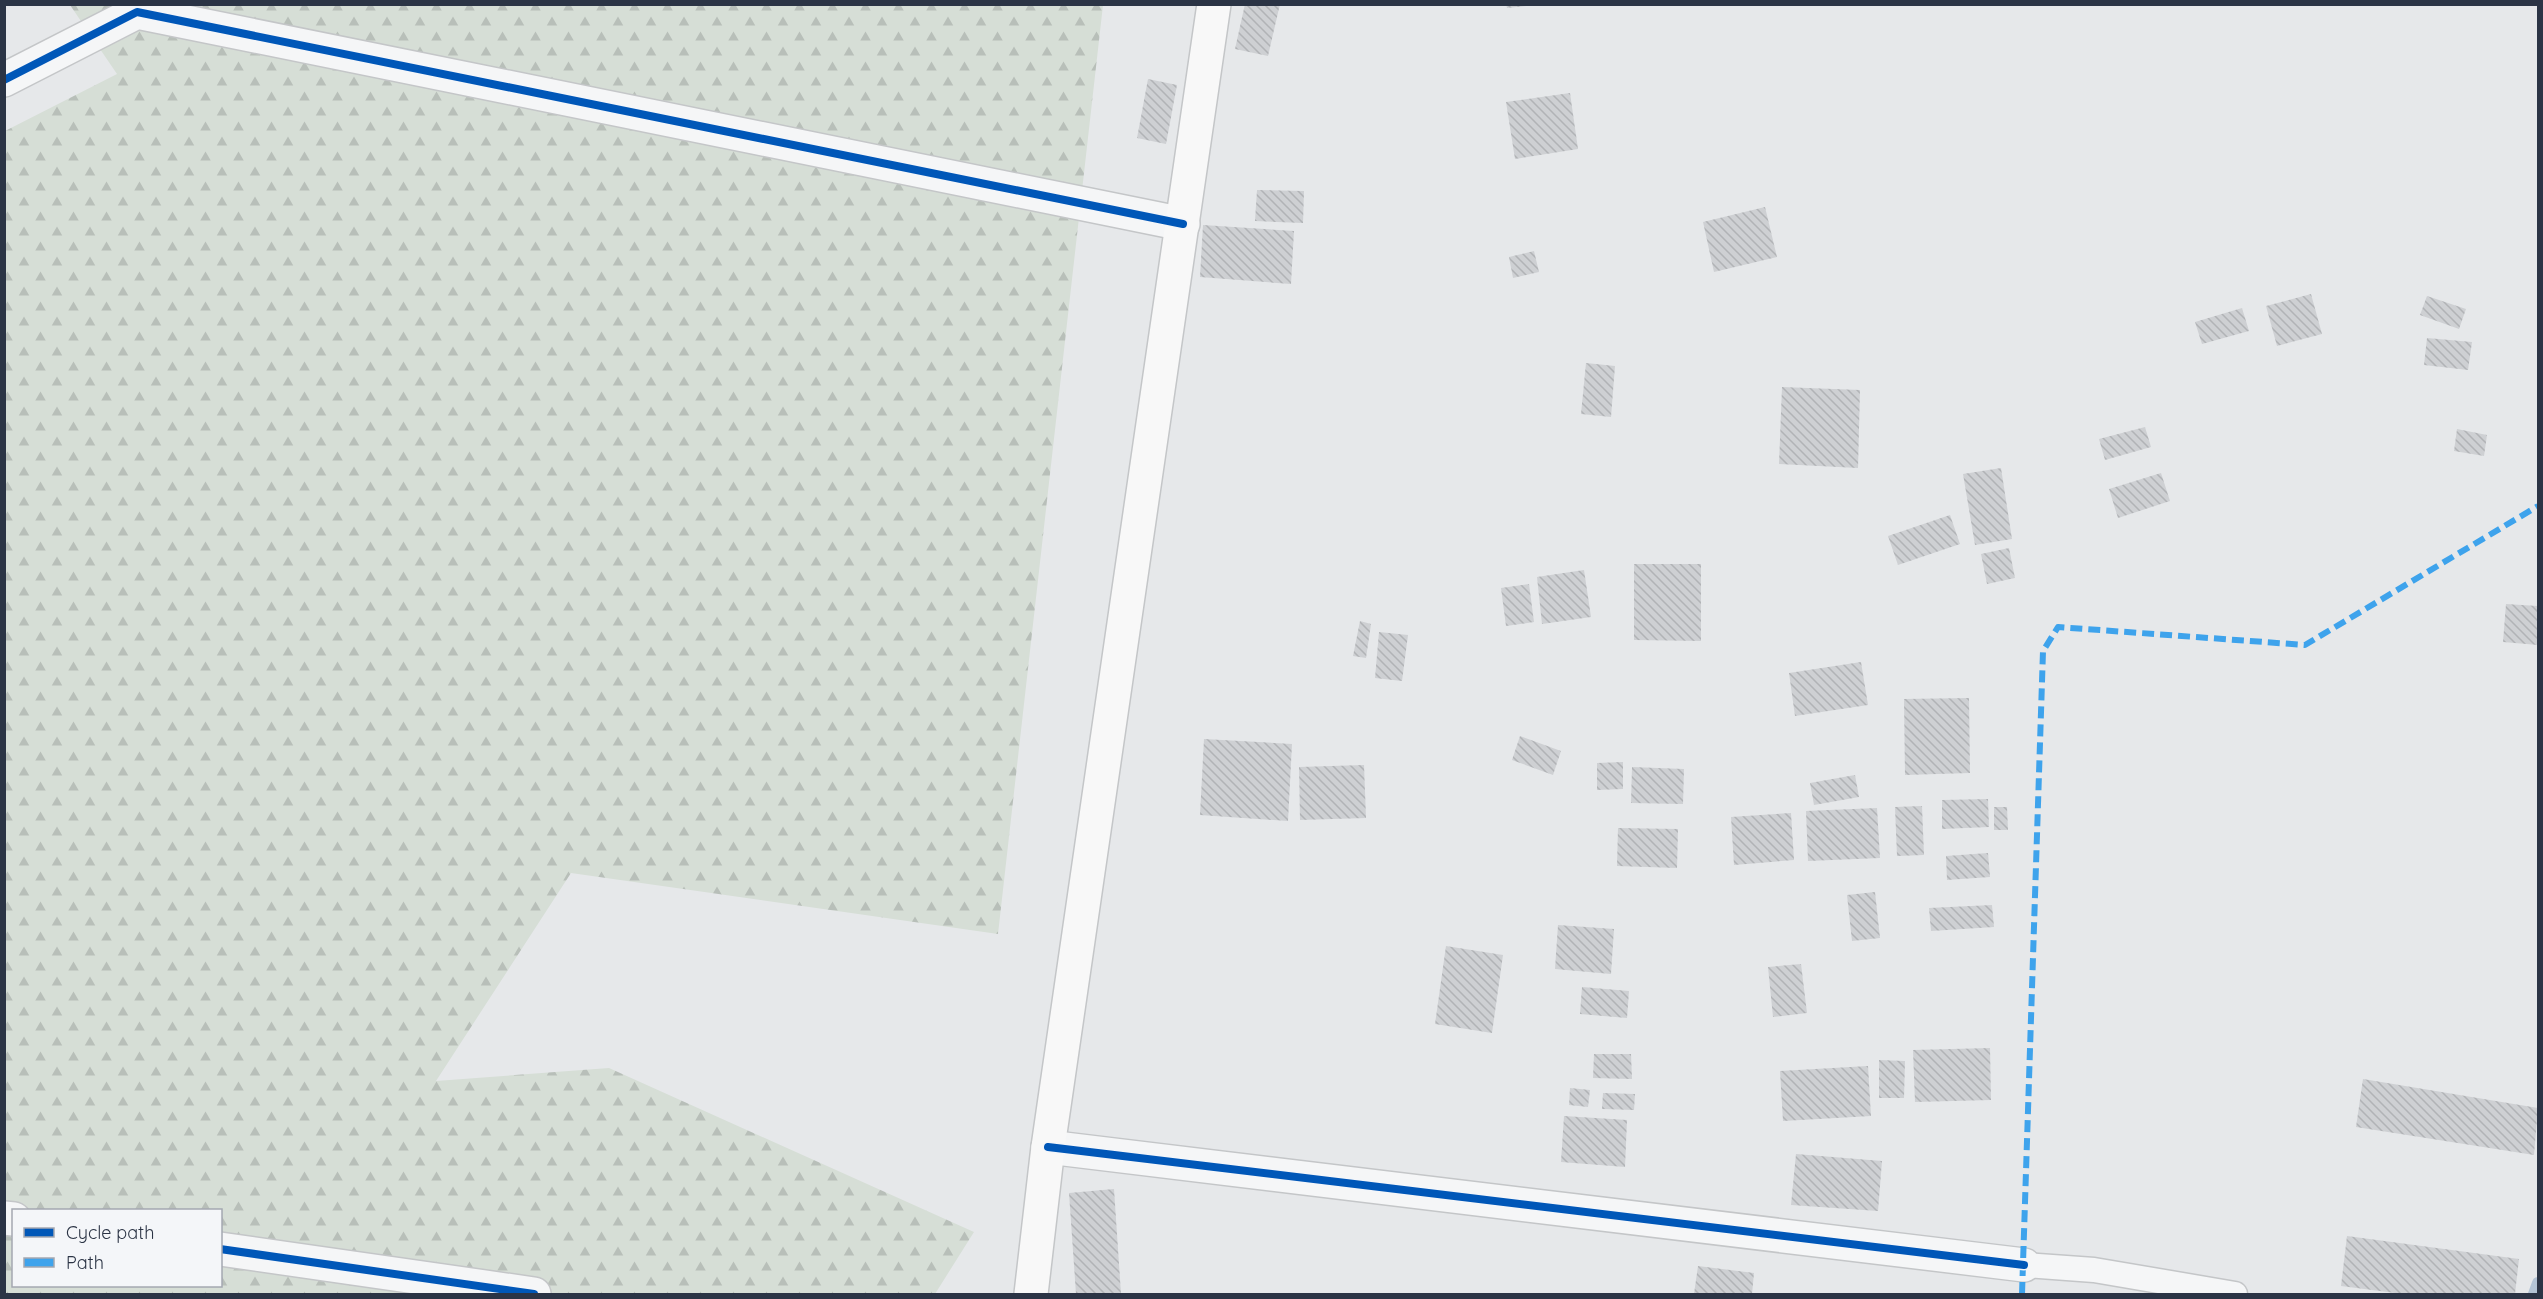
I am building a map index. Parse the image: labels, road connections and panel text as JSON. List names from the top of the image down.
{
  "legend": ["Cycle path", "Path"]
}
